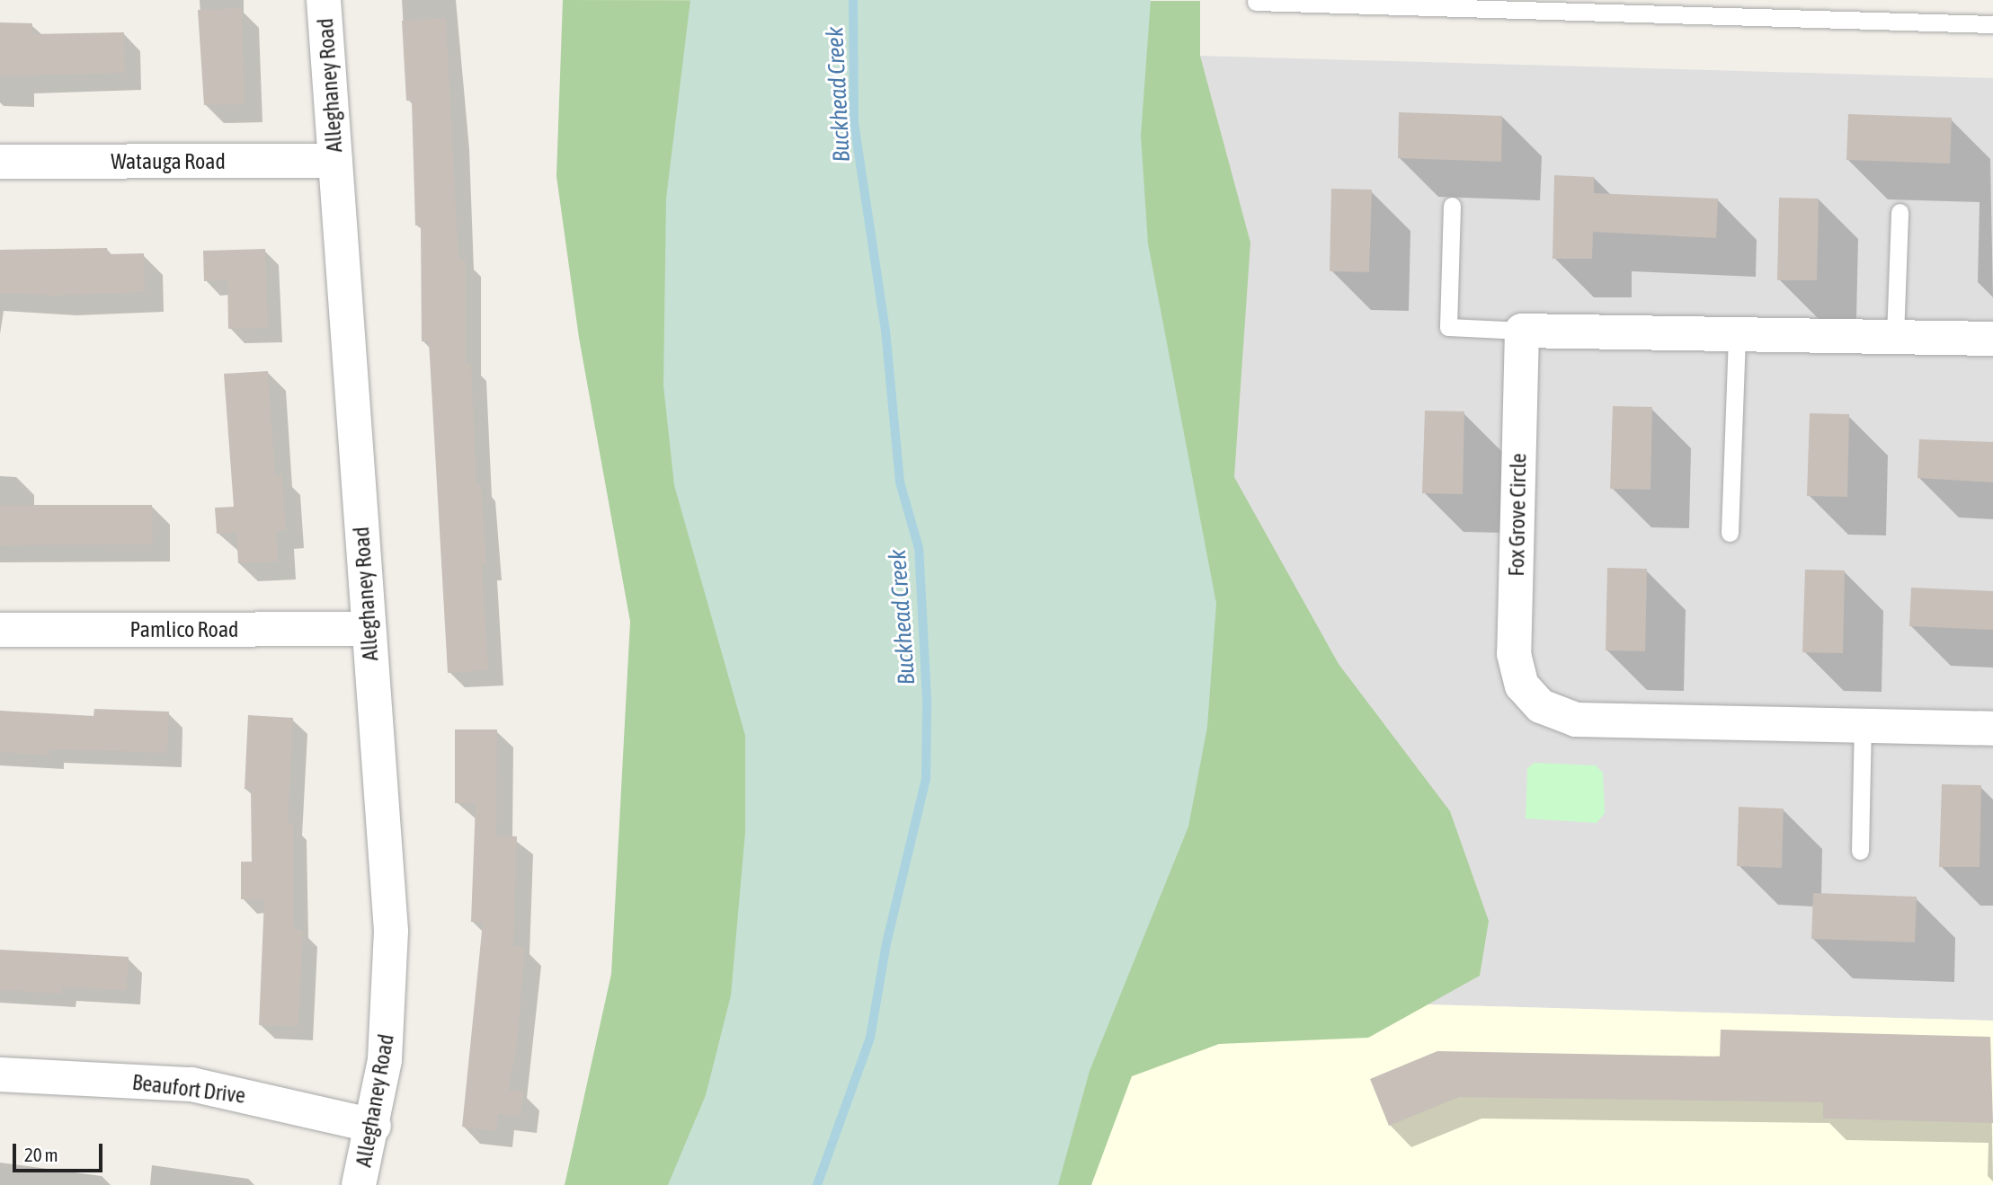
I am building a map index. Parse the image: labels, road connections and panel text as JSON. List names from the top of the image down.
{
  "streets": {
    "street": [
      "Alleghaney Road",
      "Watauga Road",
      "Fox Grove Circle",
      "Pamlico Road",
      "Beaufort Drive"
    ]
  },
  "crossings": [
    ["Alleghaney Road", "Watauga Road"],
    ["Alleghaney Road", "Pamlico Road"],
    ["Alleghaney Road", "Beaufort Drive"]
  ],
  "water": ["Buckhead Creek"],
  "scale_bar": "20 m"
}
